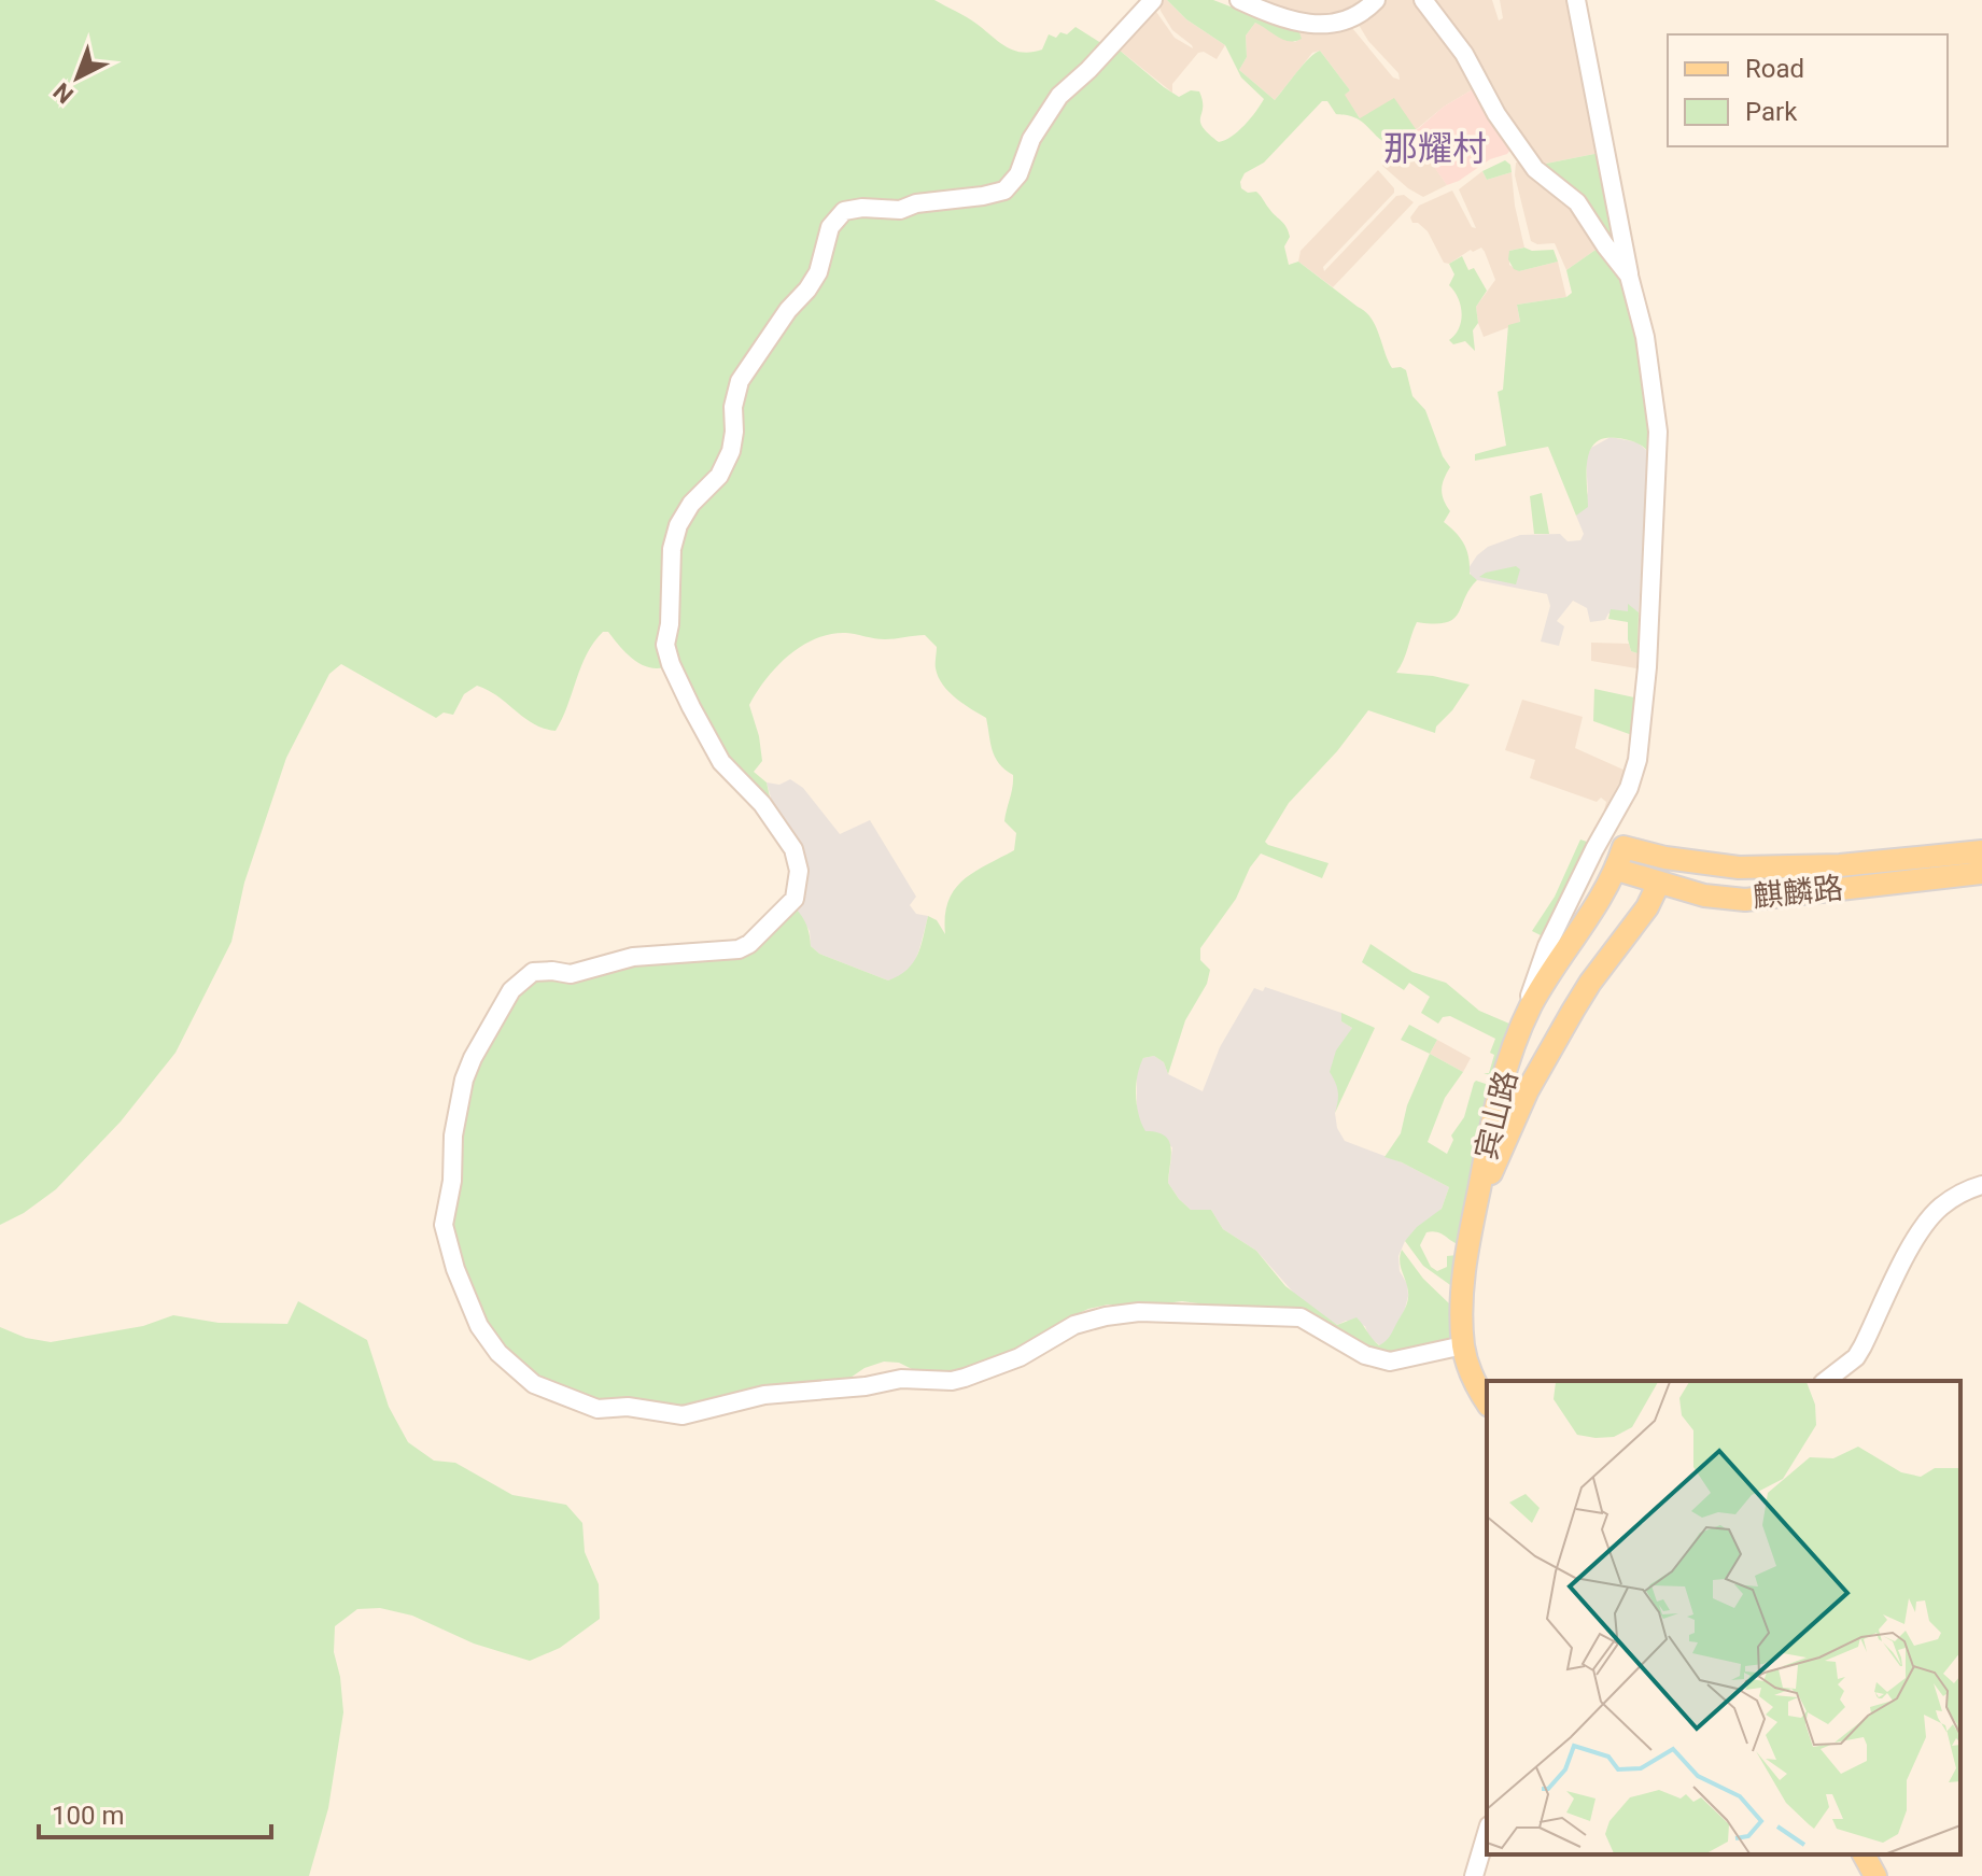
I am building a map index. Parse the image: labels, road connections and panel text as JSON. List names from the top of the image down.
{
  "streets": {
    "main road": ["麒麟路", "宾山路"]
  },
  "crossings": [
    ["麒麟路", "宾山路"]
  ],
  "districts": ["那耀村"],
  "legend": ["Road", "Park"],
  "scale_bar": "100 m",
  "north": "bottom left"
}
